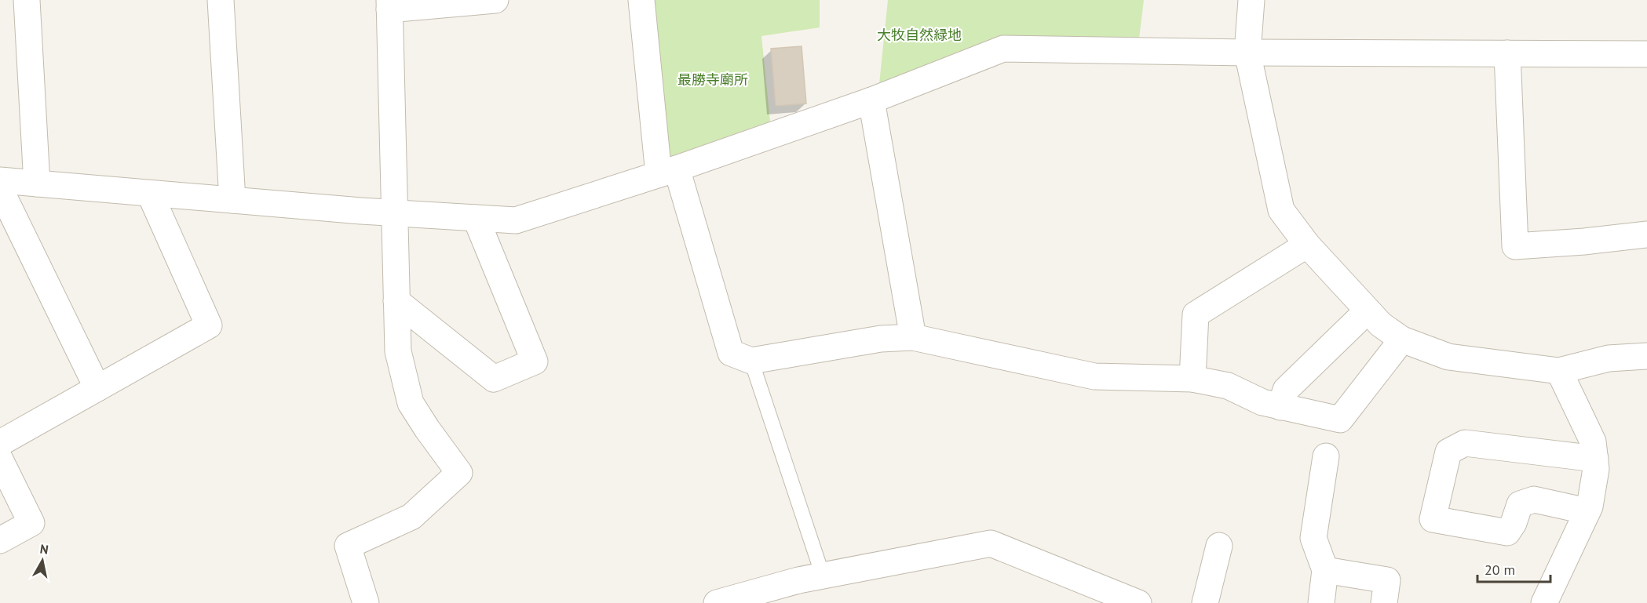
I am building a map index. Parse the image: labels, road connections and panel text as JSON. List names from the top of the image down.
{
  "parks": ["大牧自然緑地", "最勝寺廟所"],
  "scale_bar": "20 m",
  "north": "top"
}
